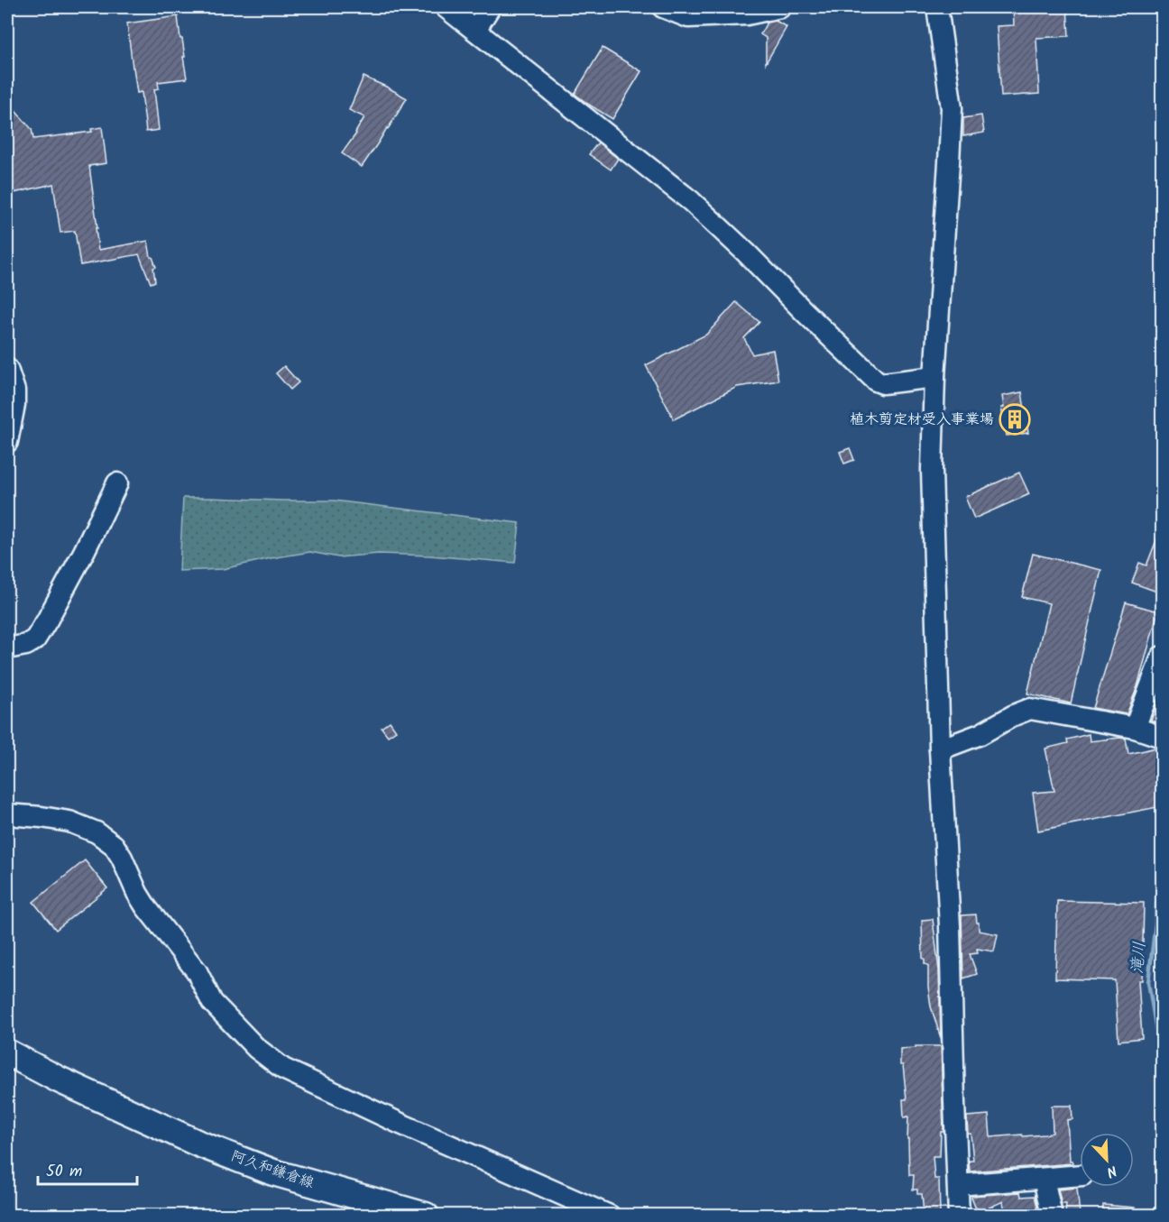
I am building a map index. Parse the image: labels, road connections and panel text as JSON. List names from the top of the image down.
{
  "streets": {
    "main road": ["阿久和鎌倉線"]
  },
  "water": ["滝川"],
  "places": {
    "building": ["植木剪定材受入事業場"]
  },
  "scale_bar": "50 m",
  "north": "bottom right"
}
